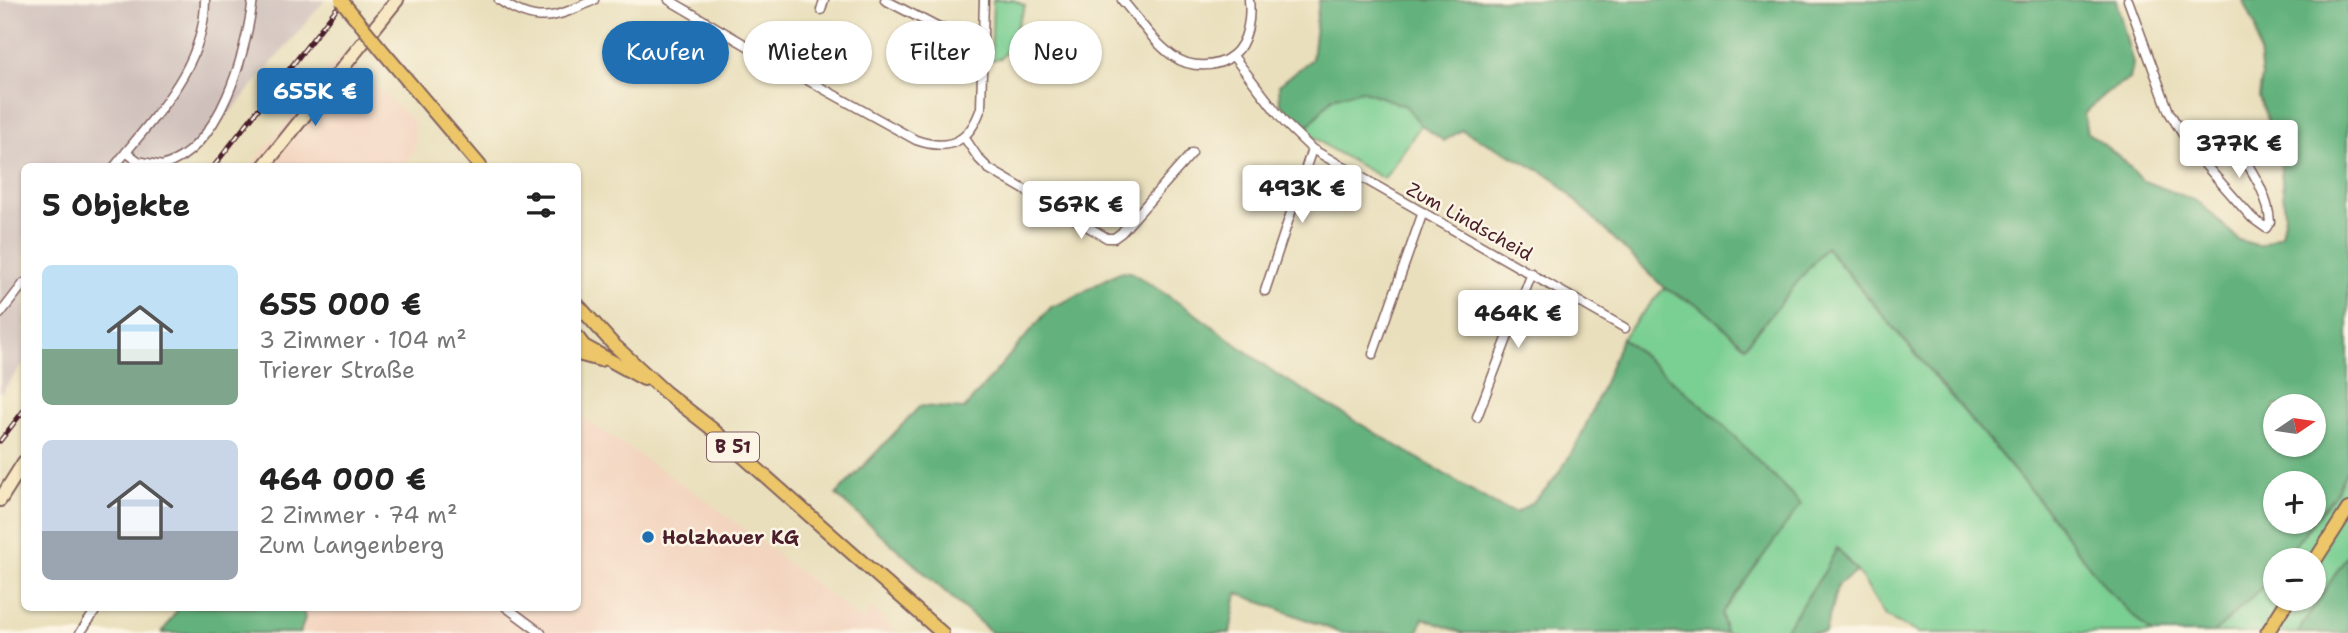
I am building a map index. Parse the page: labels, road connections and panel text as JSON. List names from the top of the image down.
{
  "streets": {
    "main road": ["B 51"],
    "street": ["Zum Lindscheid"]
  },
  "places": ["Holzhauer KG"],
  "north": "right",
  "page": {
    "chip": [
      "Kaufen",
      "Mieten",
      "Filter",
      "Neu"
    ],
    "price": [
      "655K €",
      "377K €",
      "493K €",
      "567K €",
      "464K €"
    ],
    "heading": "5 Objekte",
    "list": [
      {
        "name": "655 000 €",
        "note": "3 Zimmer · 104 m² · Trierer Straße"
      },
      {
        "name": "464 000 €",
        "note": "2 Zimmer · 74 m² · Zum Langenberg"
      }
    ],
    "map_buttons": ["+", "−"]
  }
}
